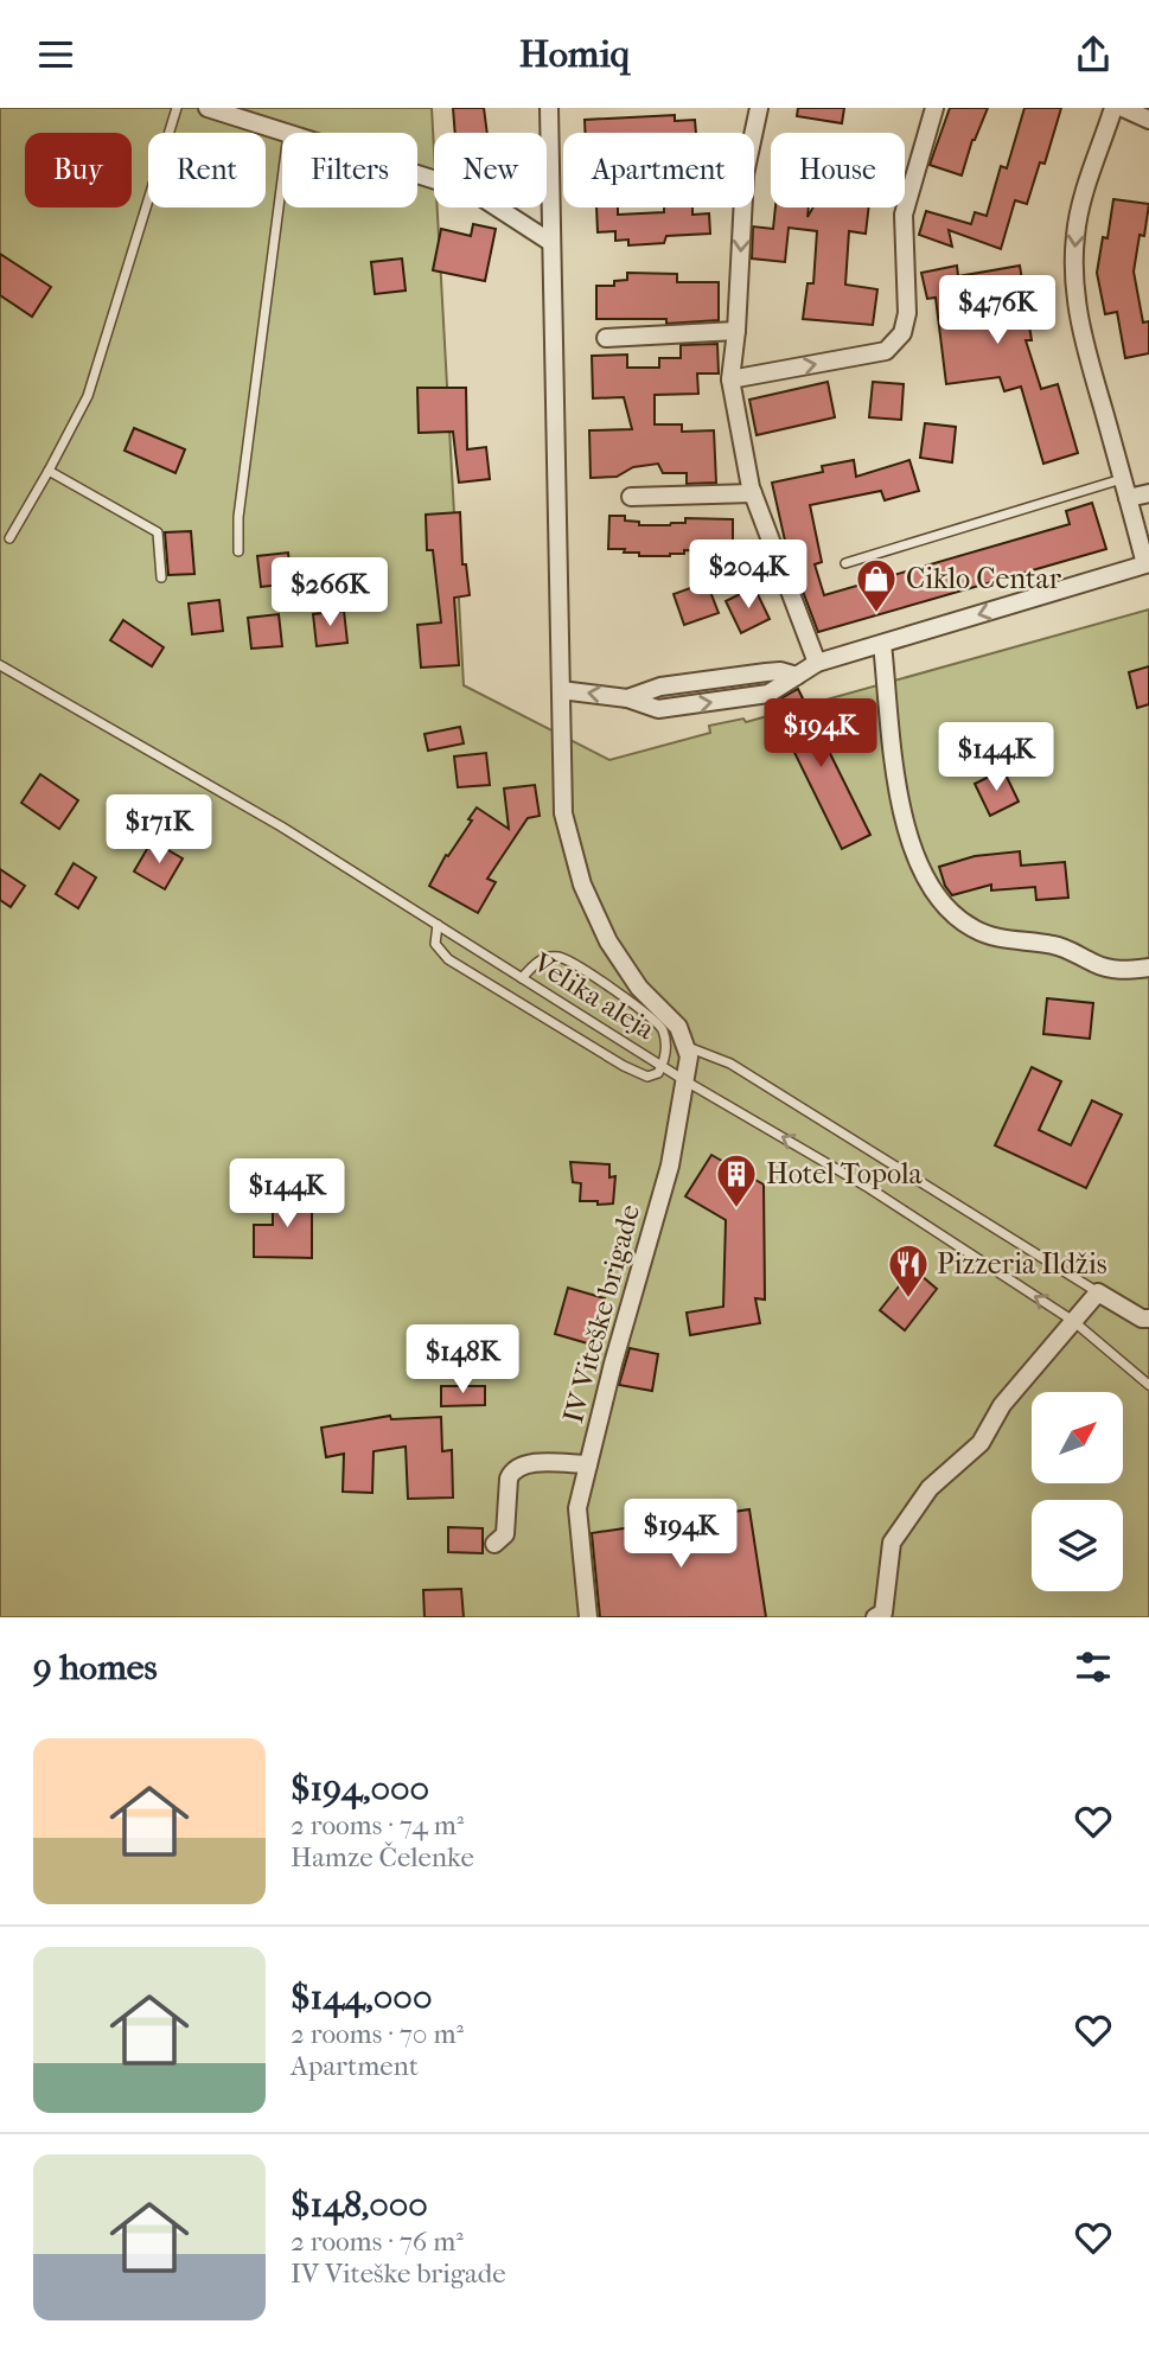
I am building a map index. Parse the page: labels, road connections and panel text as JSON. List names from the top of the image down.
{
  "streets": {
    "street": ["IV Viteške brigade"],
    "lane": ["Velika aleja"]
  },
  "crossings": [
    ["Velika aleja", "IV Viteške brigade"]
  ],
  "places": {
    "shop": ["Ciklo Centar"],
    "building": ["Hotel Topola"],
    "restaurant": ["Pizzeria Ildžis"]
  },
  "north": "top right",
  "page": {
    "header": "Homiq",
    "chip": [
      "Buy",
      "Rent",
      "Filters",
      "New",
      "Apartment",
      "House"
    ],
    "price": [
      "$476K",
      "$204K",
      "$266K",
      "$194K",
      "$144K",
      "$171K",
      "$144K",
      "$148K",
      "$194K"
    ],
    "heading": "9 homes",
    "list": [
      {
        "name": "$194,000",
        "note": "2 rooms · 74 m² · Hamze Čelenke"
      },
      {
        "name": "$144,000",
        "note": "2 rooms · 70 m² · Apartment"
      },
      {
        "name": "$148,000",
        "note": "2 rooms · 76 m² · IV Viteške brigade"
      }
    ]
  }
}
